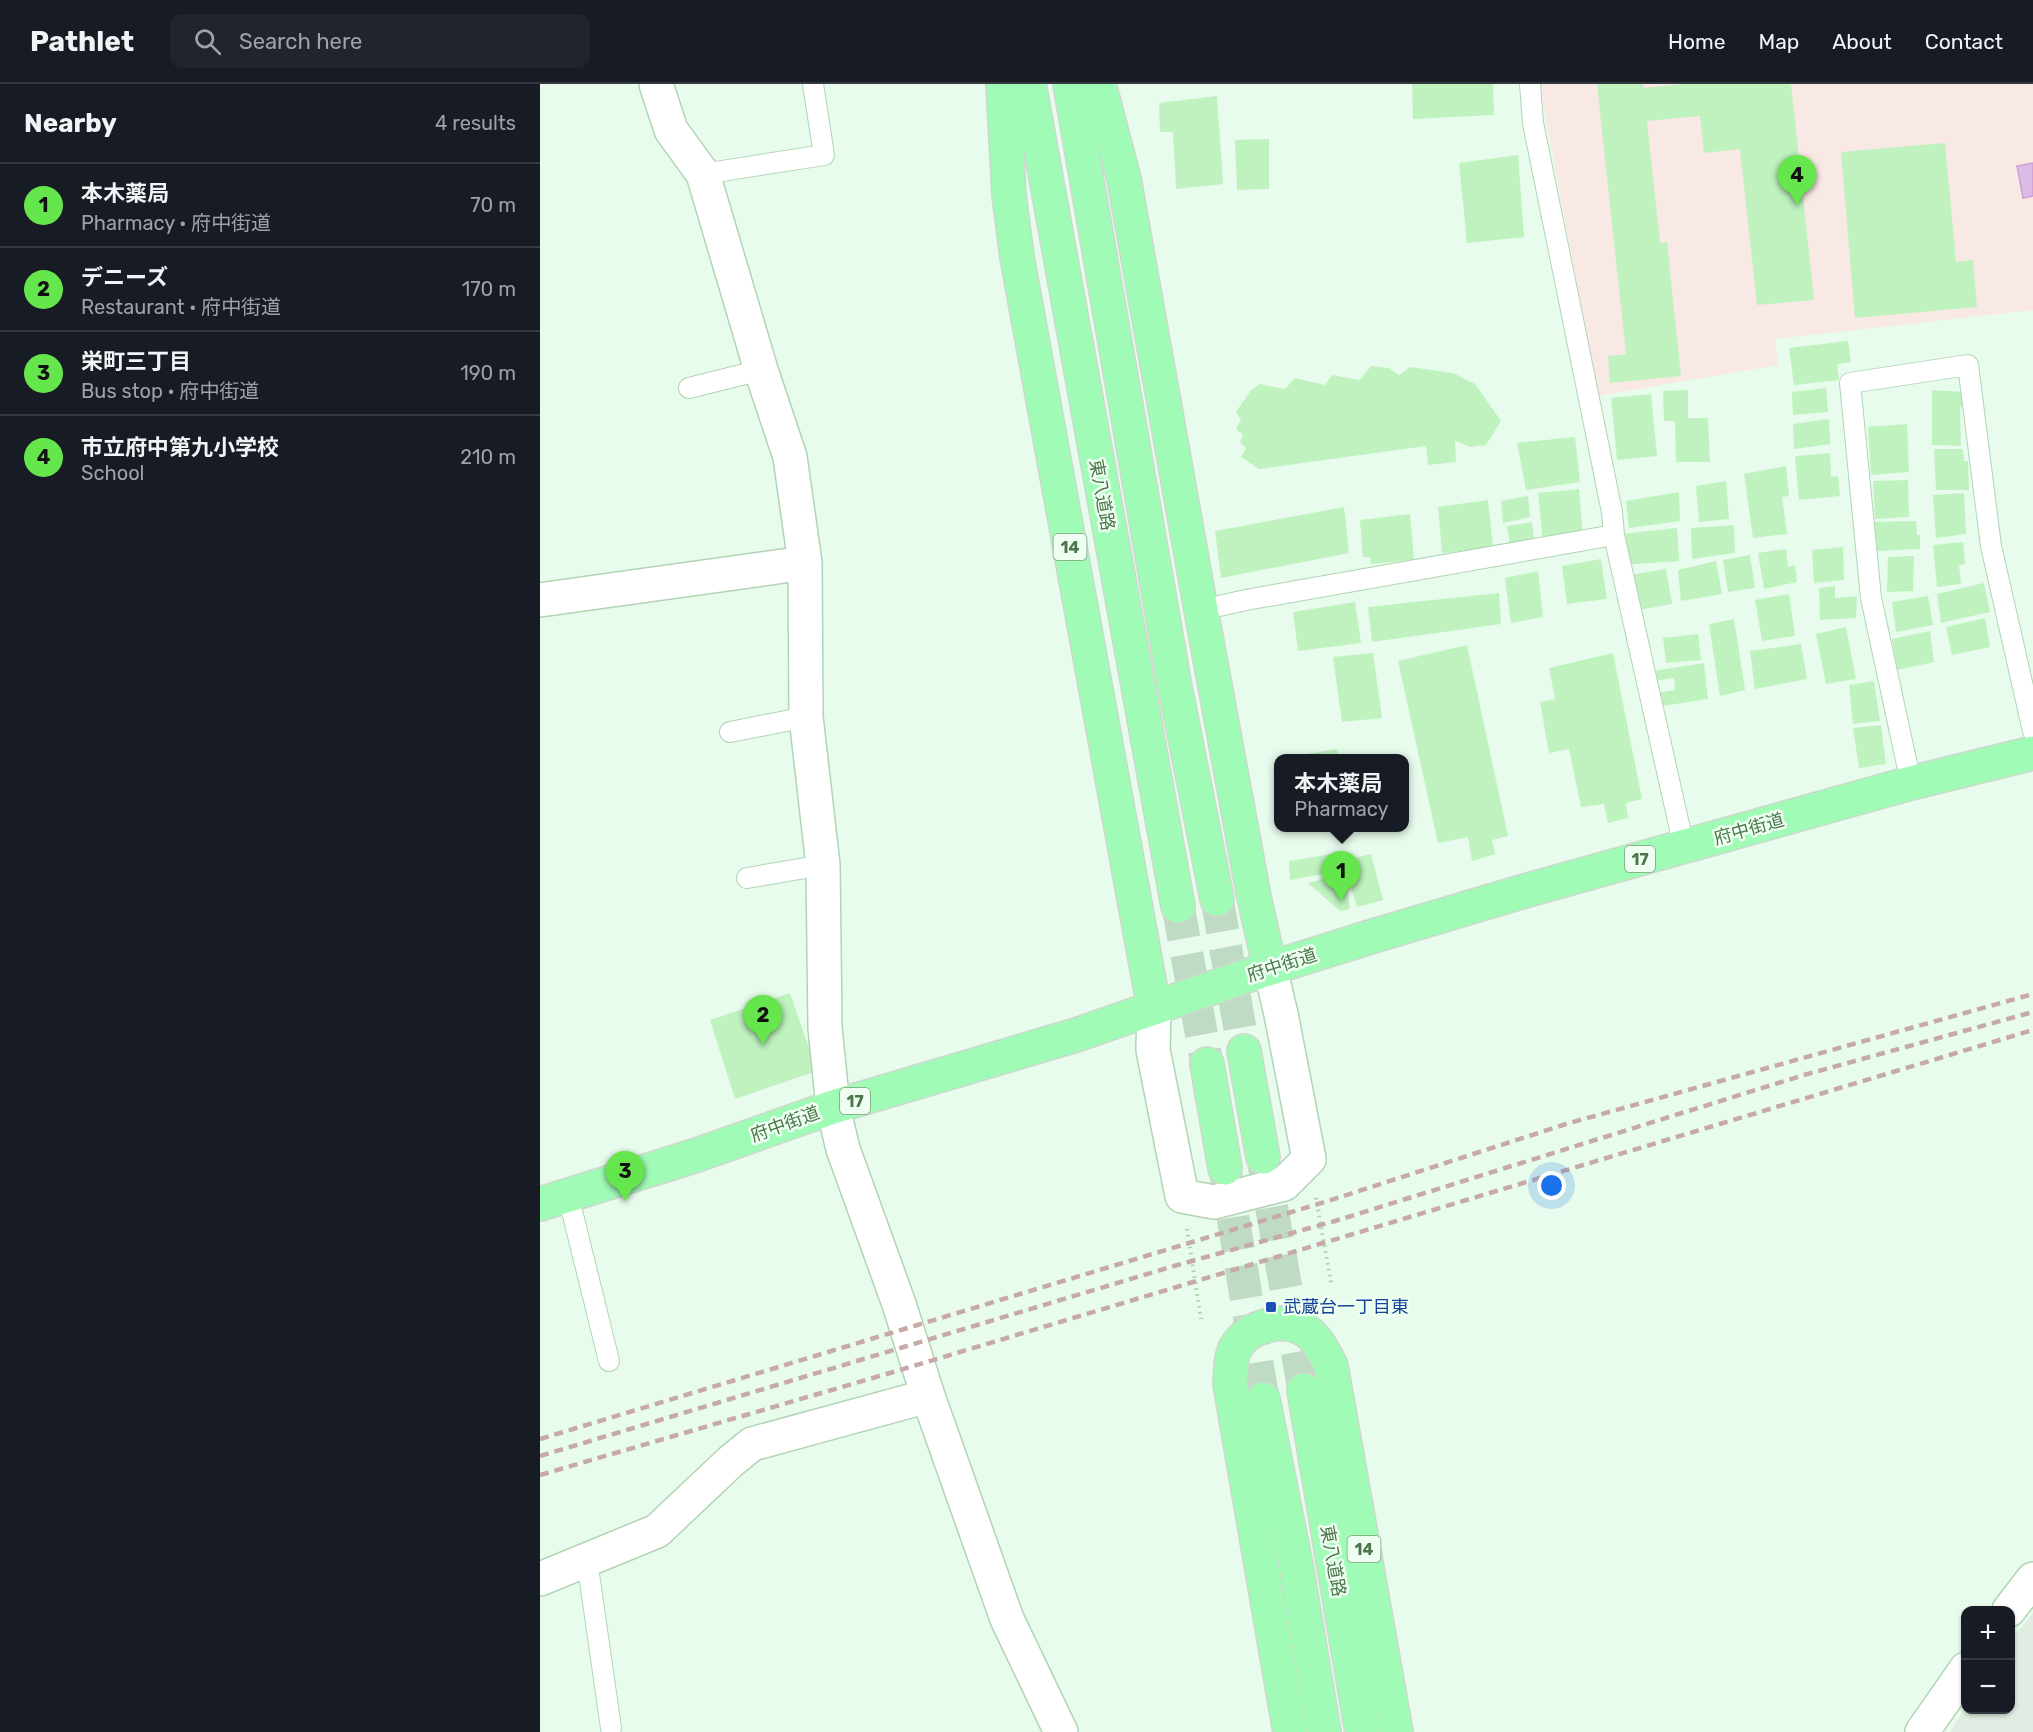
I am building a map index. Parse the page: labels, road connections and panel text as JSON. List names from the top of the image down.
{
  "streets": {
    "main road": [
      "東八道路",
      "14",
      "府中街道",
      "17"
    ]
  },
  "crossings": [
    ["14", "府中街道"]
  ],
  "places": {
    "transit": ["武蔵台一丁目東"]
  },
  "page": {
    "header": "Pathlet",
    "search": "Search here",
    "nav": [
      "Home",
      "Map",
      "About",
      "Contact"
    ],
    "heading": ["Nearby", "4 results"],
    "pins": [
      "4",
      "1",
      "2",
      "3"
    ],
    "list": [
      {
        "mark": "1",
        "name": "本木薬局",
        "note": "Pharmacy · 府中街道",
        "value": "70 m"
      },
      {
        "mark": "2",
        "name": "デニーズ",
        "note": "Restaurant · 府中街道",
        "value": "170 m"
      },
      {
        "mark": "3",
        "name": "栄町三丁目",
        "note": "Bus stop · 府中街道",
        "value": "190 m"
      },
      {
        "mark": "4",
        "name": "市立府中第九小学校",
        "note": "School",
        "value": "210 m"
      }
    ],
    "popup": ["本木薬局", "Pharmacy"],
    "map_buttons": ["+", "−"]
  }
}
